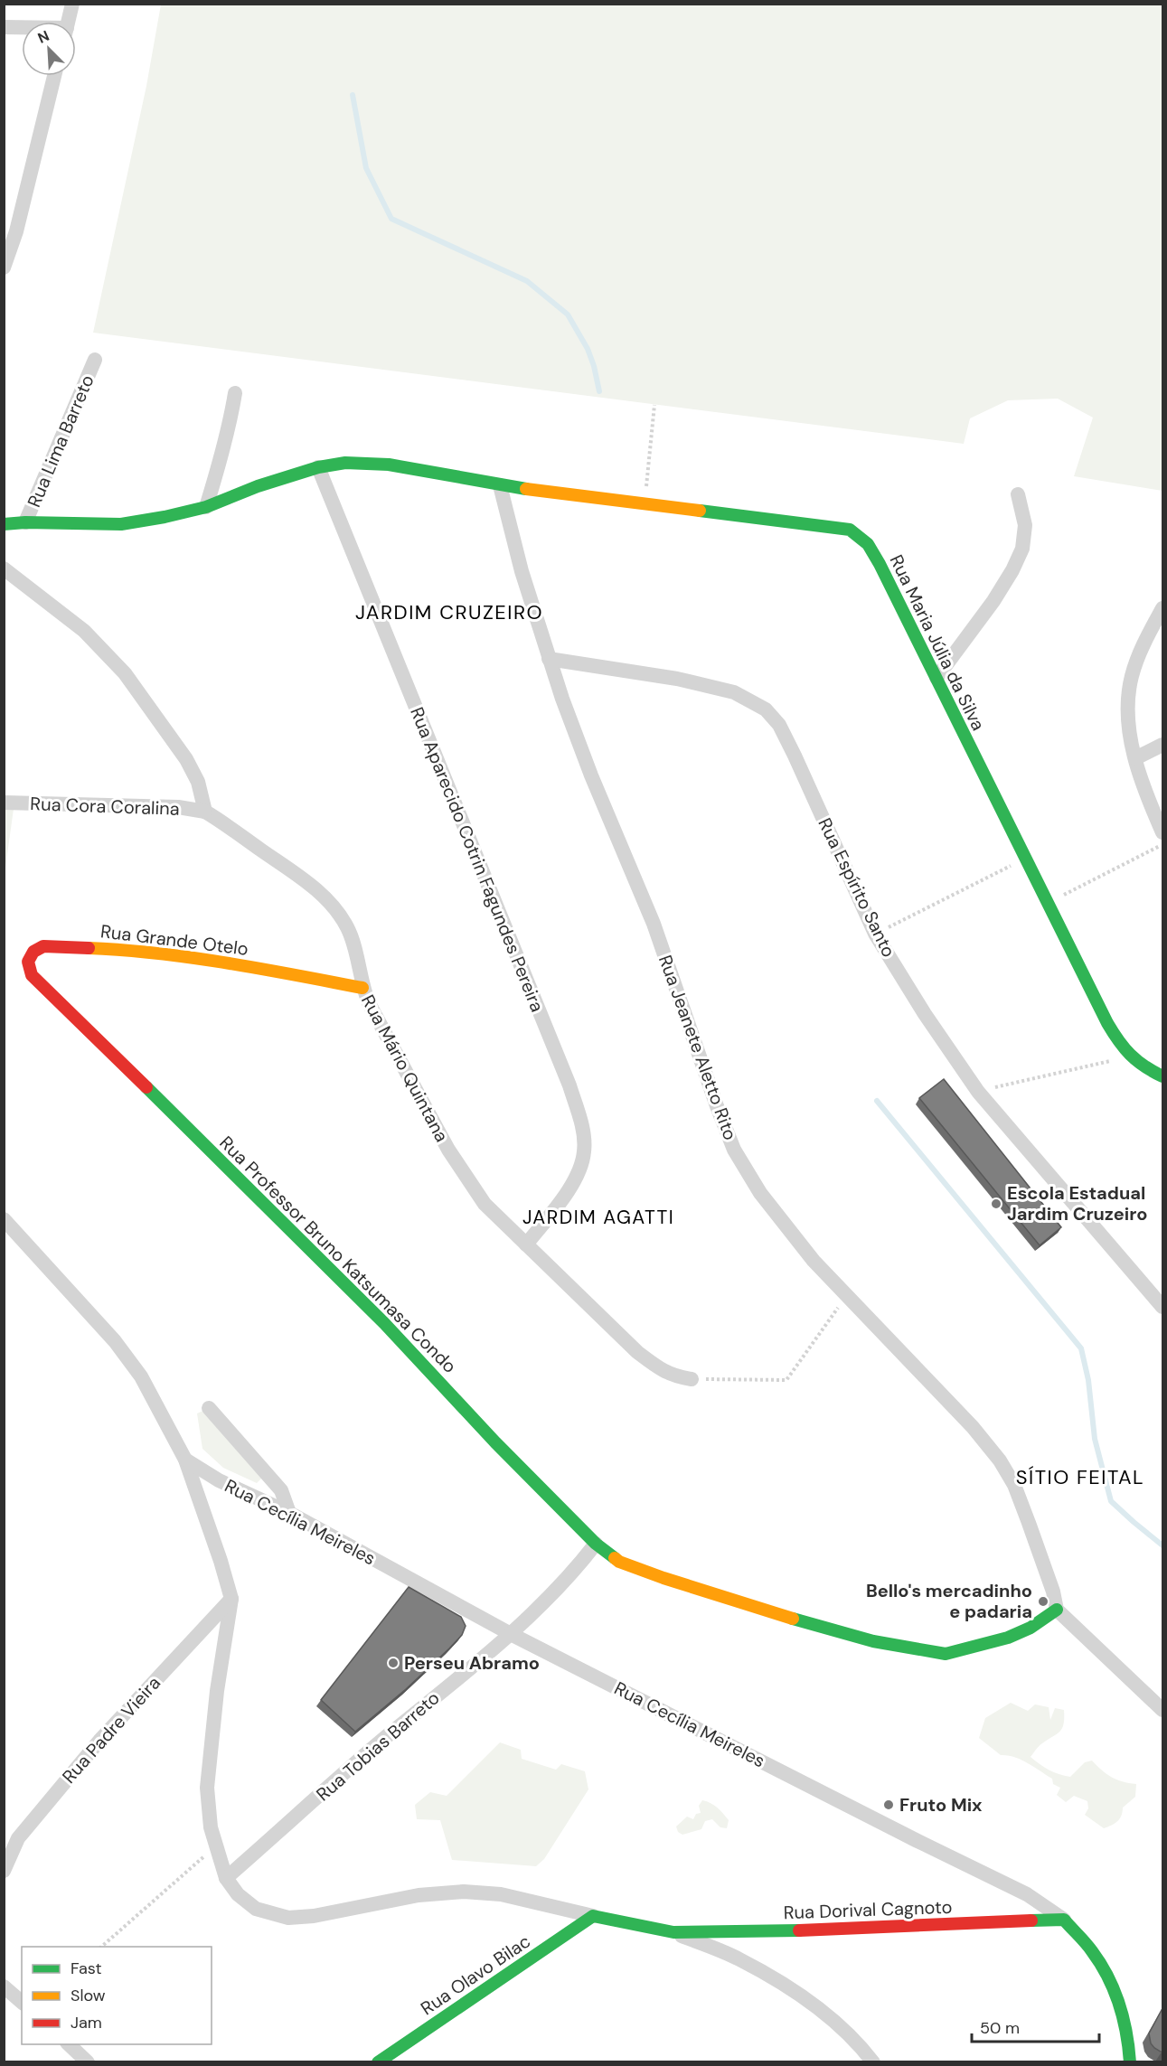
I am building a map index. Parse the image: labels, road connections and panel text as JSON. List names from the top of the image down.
{
  "streets": {
    "street": [
      "Rua Lima Barreto",
      "Rua Maria Júlia da Silva",
      "Rua Cora Coralina",
      "Rua Aparecido Cotrin Fagundes Pereira",
      "Rua Espírito Santo",
      "Rua Grande Otelo",
      "Rua Jeanete Aletto Rito",
      "Rua Mário Quintana",
      "Rua Professor Bruno Katsumasa Condo",
      "Rua Cecília Meireles",
      "Rua Padre Vieira",
      "Rua Tobias Barreto",
      "Rua Dorival Cagnoto",
      "Rua Olavo Bilac"
    ]
  },
  "crossings": [
    ["Rua Lima Barreto", "Rua Maria Júlia da Silva"],
    ["Rua Maria Júlia da Silva", "Rua Aparecido Cotrin Fagundes Pereira"],
    ["Rua Maria Júlia da Silva", "Rua Jeanete Aletto Rito"],
    ["Rua Cora Coralina", "Rua Mário Quintana"],
    ["Rua Aparecido Cotrin Fagundes Pereira", "Rua Mário Quintana"],
    ["Rua Espírito Santo", "Rua Jeanete Aletto Rito"],
    ["Rua Grande Otelo", "Rua Mário Quintana"],
    ["Rua Grande Otelo", "Rua Professor Bruno Katsumasa Condo"],
    ["Rua Jeanete Aletto Rito", "Rua Professor Bruno Katsumasa Condo"],
    ["Rua Professor Bruno Katsumasa Condo", "Rua Tobias Barreto"],
    ["Rua Cecília Meireles", "Rua Tobias Barreto"],
    ["Rua Cecília Meireles", "Rua Dorival Cagnoto"],
    ["Rua Dorival Cagnoto", "Rua Olavo Bilac"]
  ],
  "districts": ["JARDIM CRUZEIRO", "JARDIM AGATTI", "SÍTIO FEITAL"],
  "places": [
    "Escola Estadual Jardim Cruzeiro",
    "Bello's mercadinho e padaria",
    "Perseu Abramo",
    "Fruto Mix"
  ],
  "legend": ["Fast", "Slow", "Jam"],
  "scale_bar": "50 m",
  "north": "top left"
}
